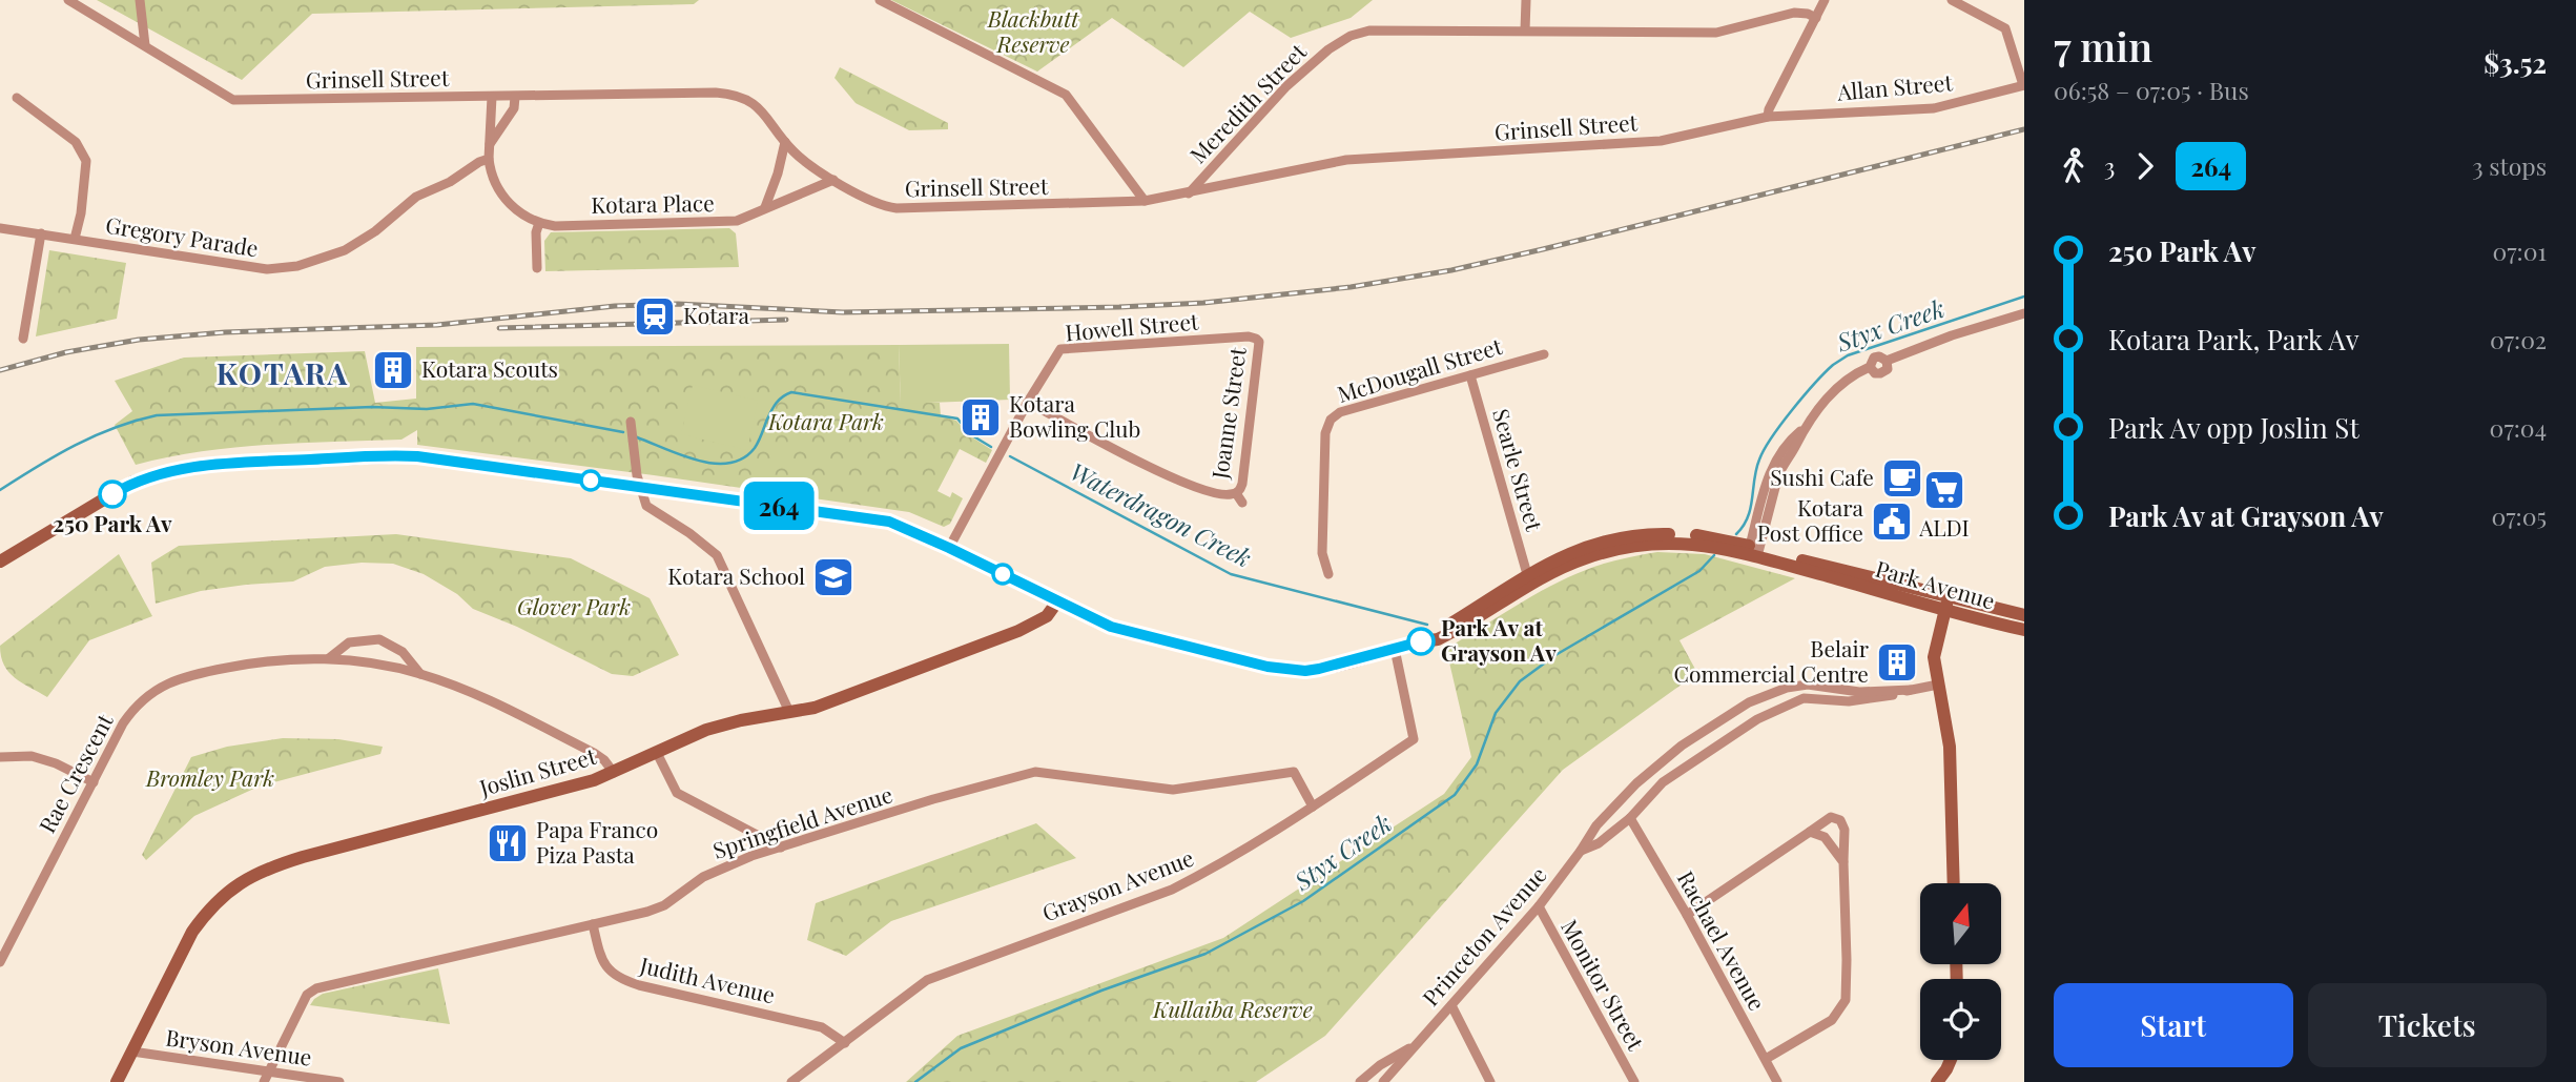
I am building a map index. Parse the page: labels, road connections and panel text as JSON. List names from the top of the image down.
{
  "streets": {
    "main road": ["Park Avenue", "Joslin Street"],
    "street": [
      "Grinsell Street",
      "Allan Street",
      "Meredith Street",
      "Kotara Place",
      "Gregory Parade",
      "Howell Street",
      "McDougall Street",
      "Joanne Street",
      "Searle Street",
      "Rae Crescent",
      "Springfield Avenue",
      "Grayson Avenue",
      "Princeton Avenue",
      "Rachael Avenue",
      "Judith Avenue",
      "Monitor Street",
      "Bryson Avenue"
    ]
  },
  "crossings": [
    ["Grinsell Street", "Allan Street"],
    ["Grinsell Street", "Meredith Street"],
    ["Grinsell Street", "Kotara Place"],
    ["Kotara Place", "Gregory Parade"],
    ["Howell Street", "Joanne Street"],
    ["Howell Street", "Park Avenue"],
    ["McDougall Street", "Searle Street"],
    ["Searle Street", "Park Avenue"],
    ["Park Avenue", "Joslin Street"],
    ["Park Avenue", "Grayson Avenue"],
    ["Joslin Street", "Rae Crescent"],
    ["Joslin Street", "Bryson Avenue"],
    ["Springfield Avenue", "Grayson Avenue"],
    ["Springfield Avenue", "Judith Avenue"],
    ["Springfield Avenue", "Bryson Avenue"],
    ["Grayson Avenue", "Judith Avenue"],
    ["Princeton Avenue", "Rachael Avenue"],
    ["Princeton Avenue", "Monitor Street"]
  ],
  "districts": ["KOTARA"],
  "water": ["Styx Creek", "Waterdragon Creek"],
  "parks": [
    "Blackbutt Reserve",
    "Kotara Park",
    "Glover Park",
    "Bromley Park",
    "Kullaiba Reserve"
  ],
  "places": {
    "station": ["Kotara"],
    "building": ["Kotara Scouts", "Kotara Bowling Club", "Belair Commercial Centre"],
    "cafe": ["Sushi Cafe"],
    "supermarket": ["ALDI"],
    "other": ["250 Park Av", "Park Av at Grayson Av"],
    "public building": ["Kotara Post Office"],
    "school or university": ["Kotara School"],
    "restaurant": ["Papa Franco Piza Pasta"]
  },
  "lines": ["bus line 264"],
  "north": "top",
  "page": {
    "on_map": "264",
    "heading": ["7 min", "06:58 – 07:05 · Bus", "$3.52"],
    "legs": ["3", "264", "3 stops"],
    "list": [
      {
        "name": "250 Park Av",
        "value": "07:01"
      },
      {
        "name": "Kotara Park, Park Av",
        "value": "07:02"
      },
      {
        "name": "Park Av opp Joslin St",
        "value": "07:04"
      },
      {
        "name": "Park Av at Grayson Av",
        "value": "07:05"
      }
    ],
    "buttons": ["Start", "Tickets"]
  }
}
